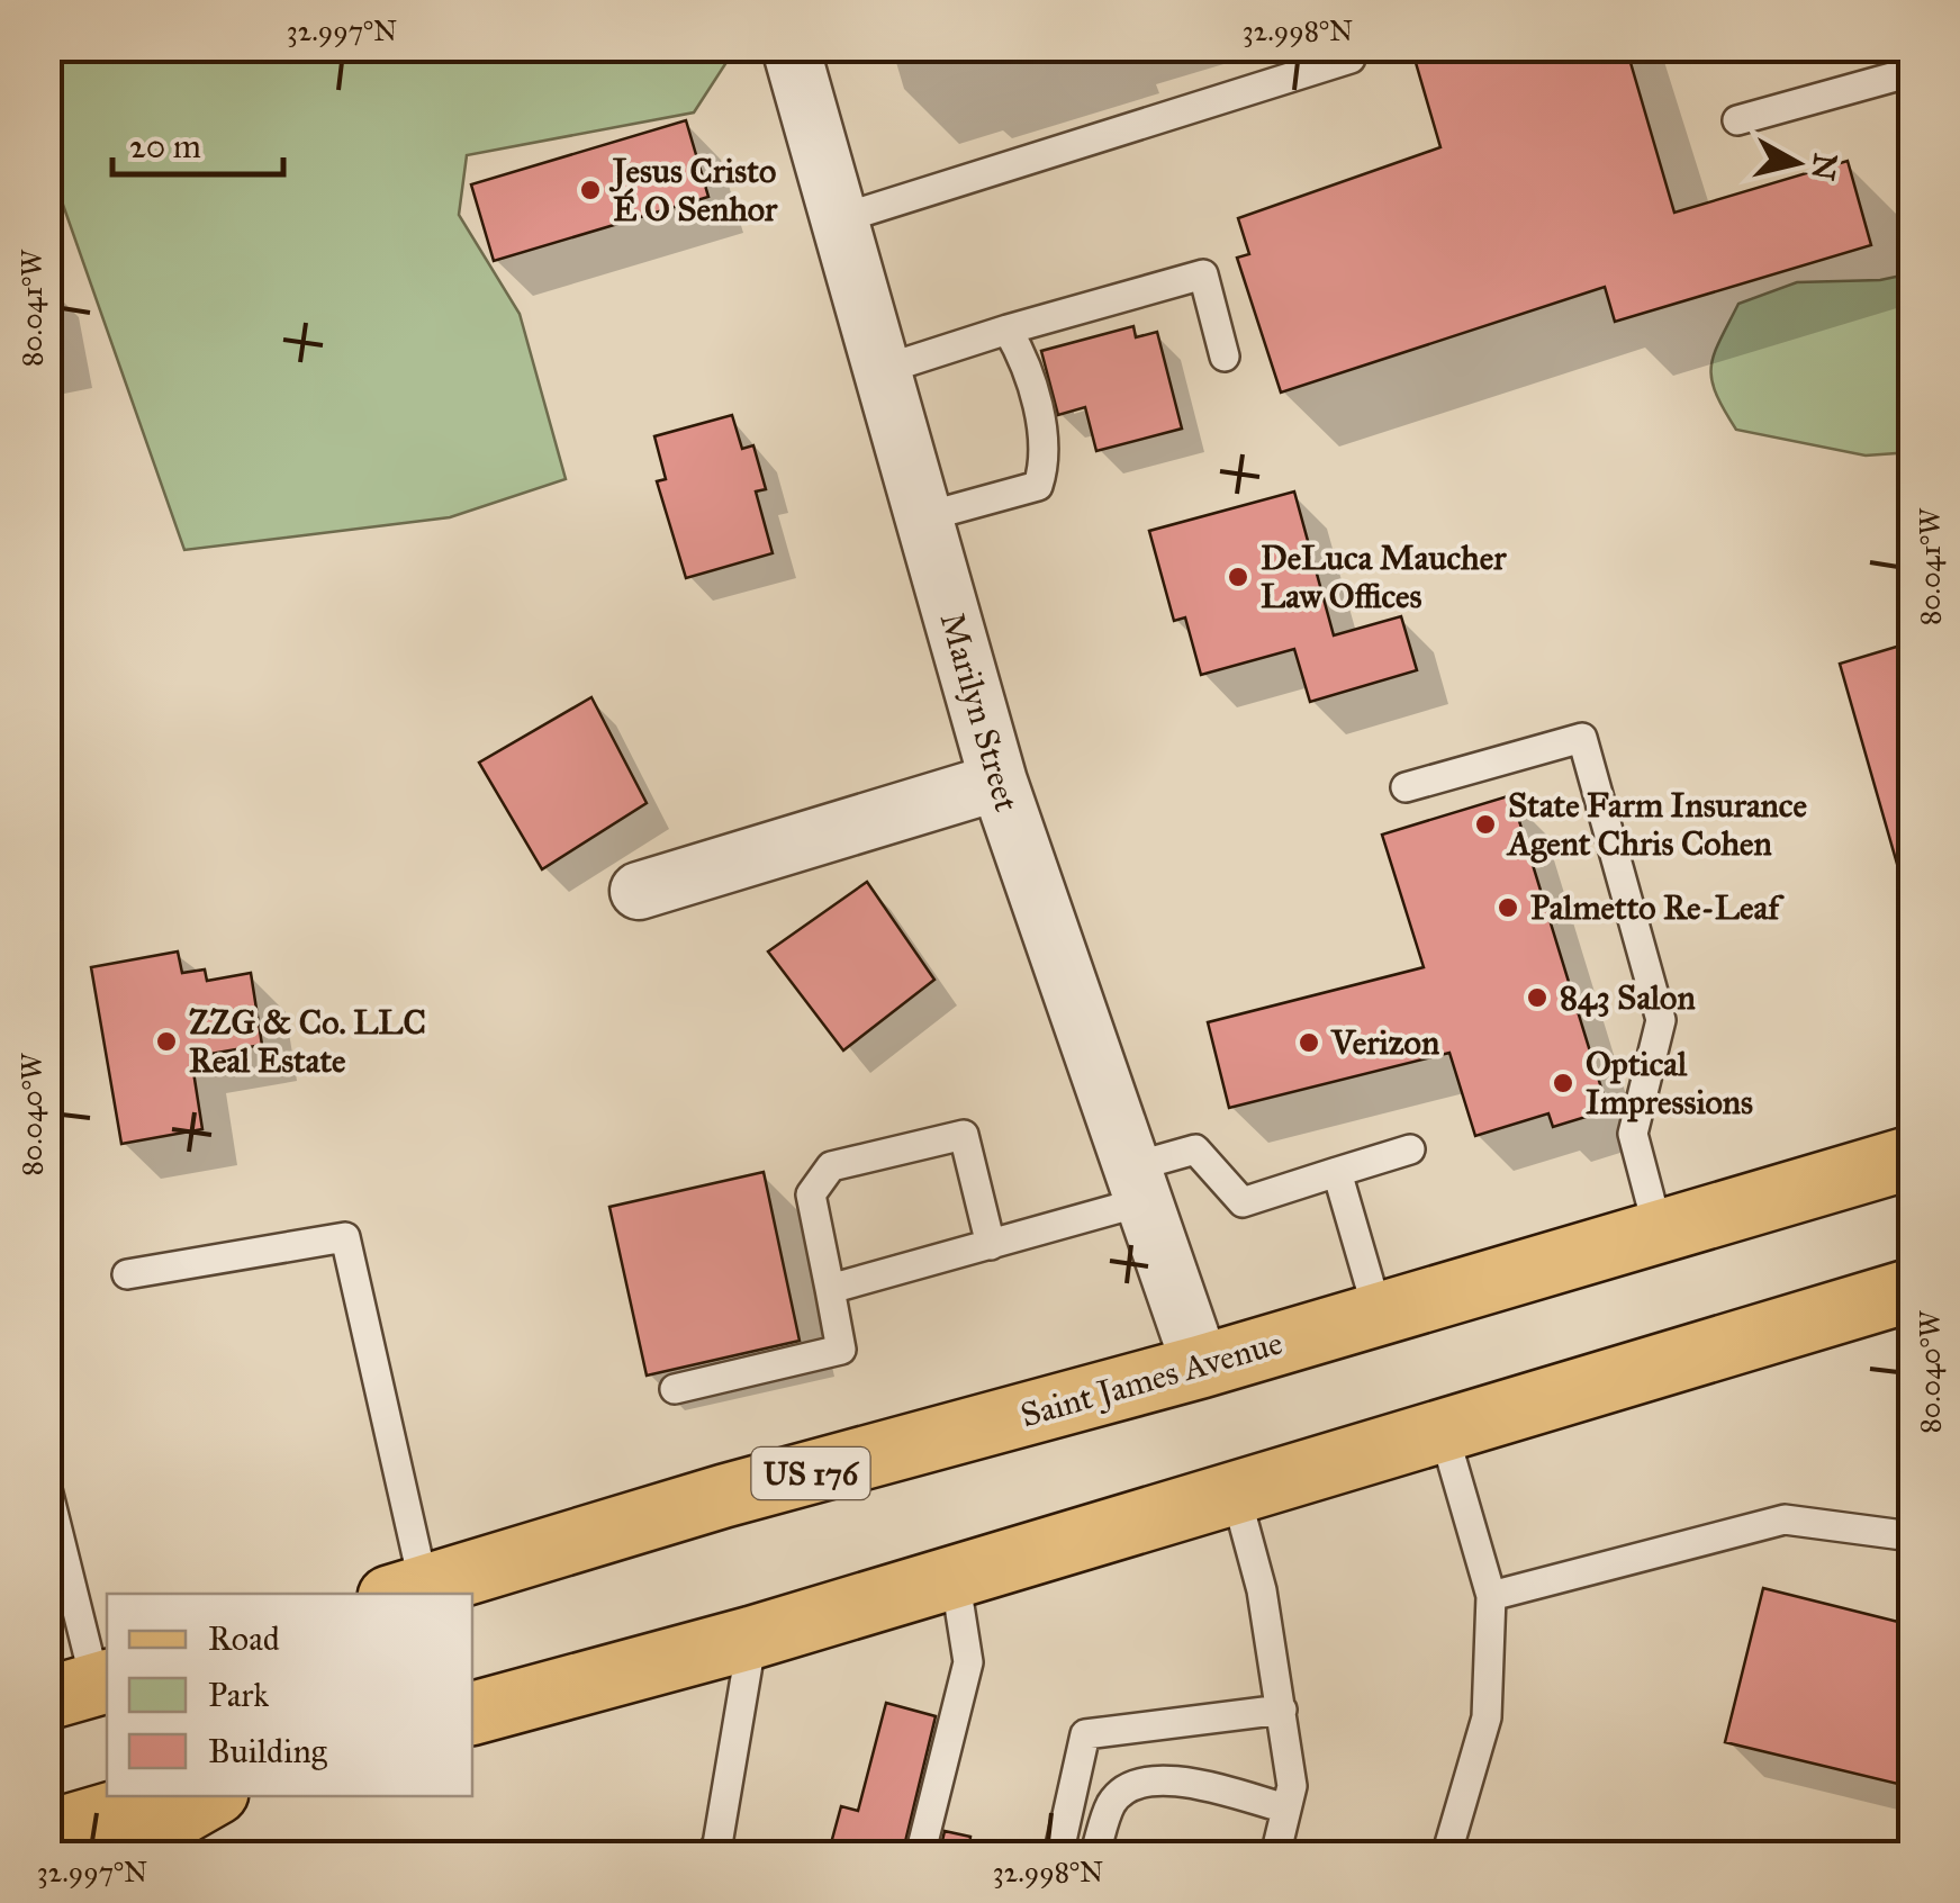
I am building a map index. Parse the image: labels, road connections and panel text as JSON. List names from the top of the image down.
{
  "streets": {
    "main road": ["Saint James Avenue", "US 176"],
    "street": ["Marilyn Street"]
  },
  "crossings": [
    ["Marilyn Street", "Saint James Avenue"]
  ],
  "places": [
    "Jesus Cristo É O Senhor",
    "DeLuca Maucher Law Offices",
    "State Farm Insurance Agent Chris Cohen",
    "Palmetto Re-Leaf",
    "843 Salon",
    "ZZG & Co. LLC Real Estate",
    "Verizon",
    "Optical Impressions"
  ],
  "legend": ["Road", "Park", "Building"],
  "scale_bar": "20 m",
  "north": "right",
  "coordinates": [
    "32.997°N",
    "32.998°N",
    "80.041°W",
    "80.040°W"
  ]
}
